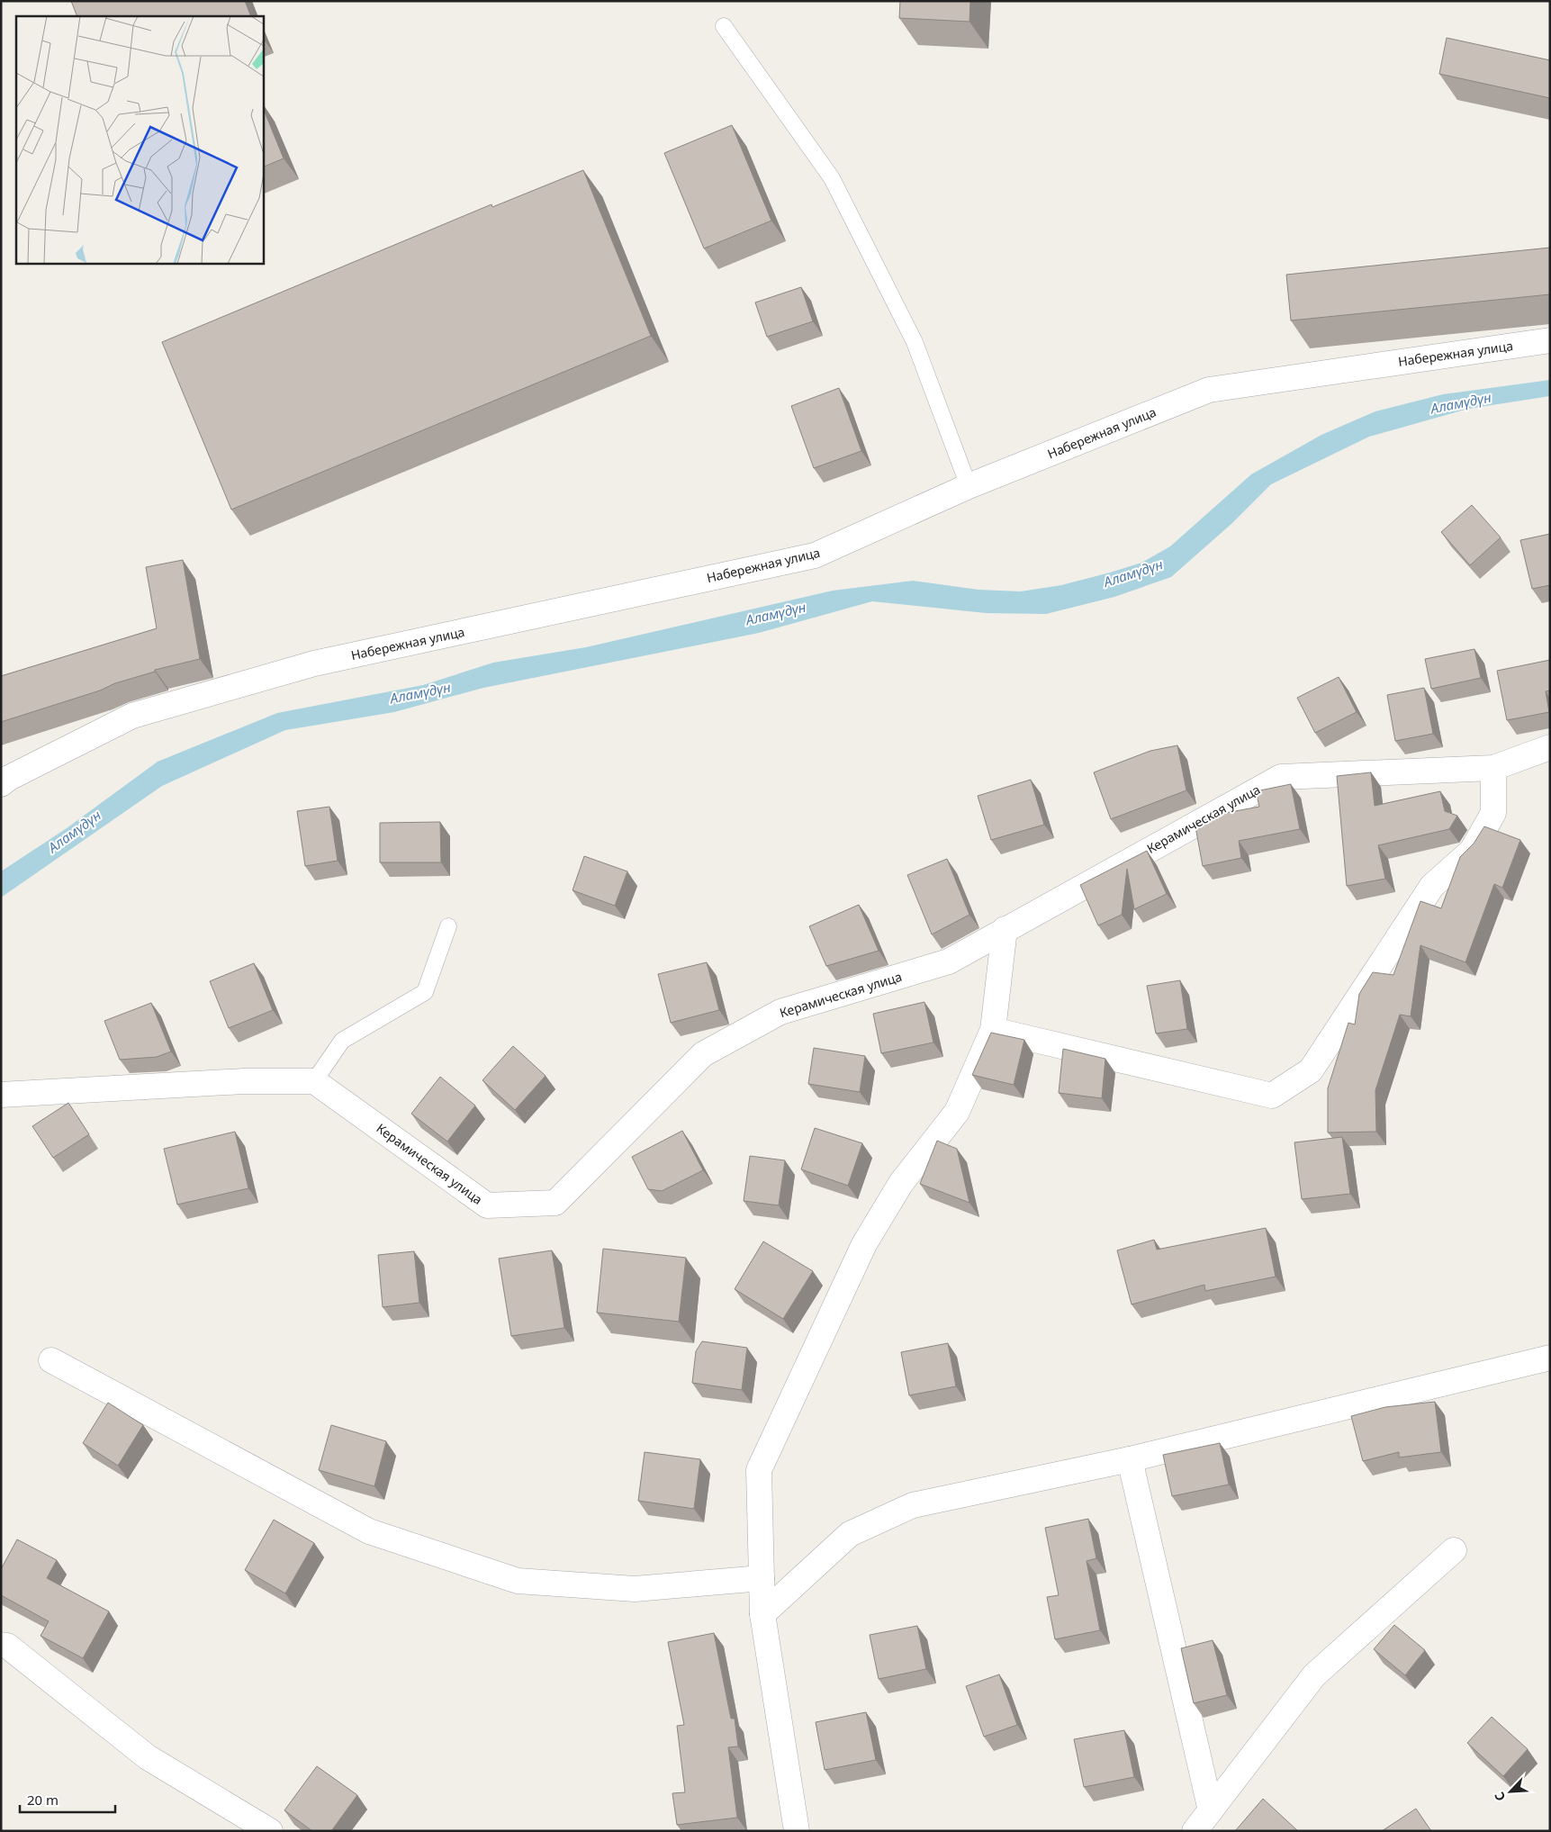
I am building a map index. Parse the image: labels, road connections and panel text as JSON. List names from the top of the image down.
{
  "streets": {
    "street": ["Набережная улица", "Керамическая улица"]
  },
  "water": ["Аламүдүн"],
  "scale_bar": "20 m",
  "north": "bottom left"
}
